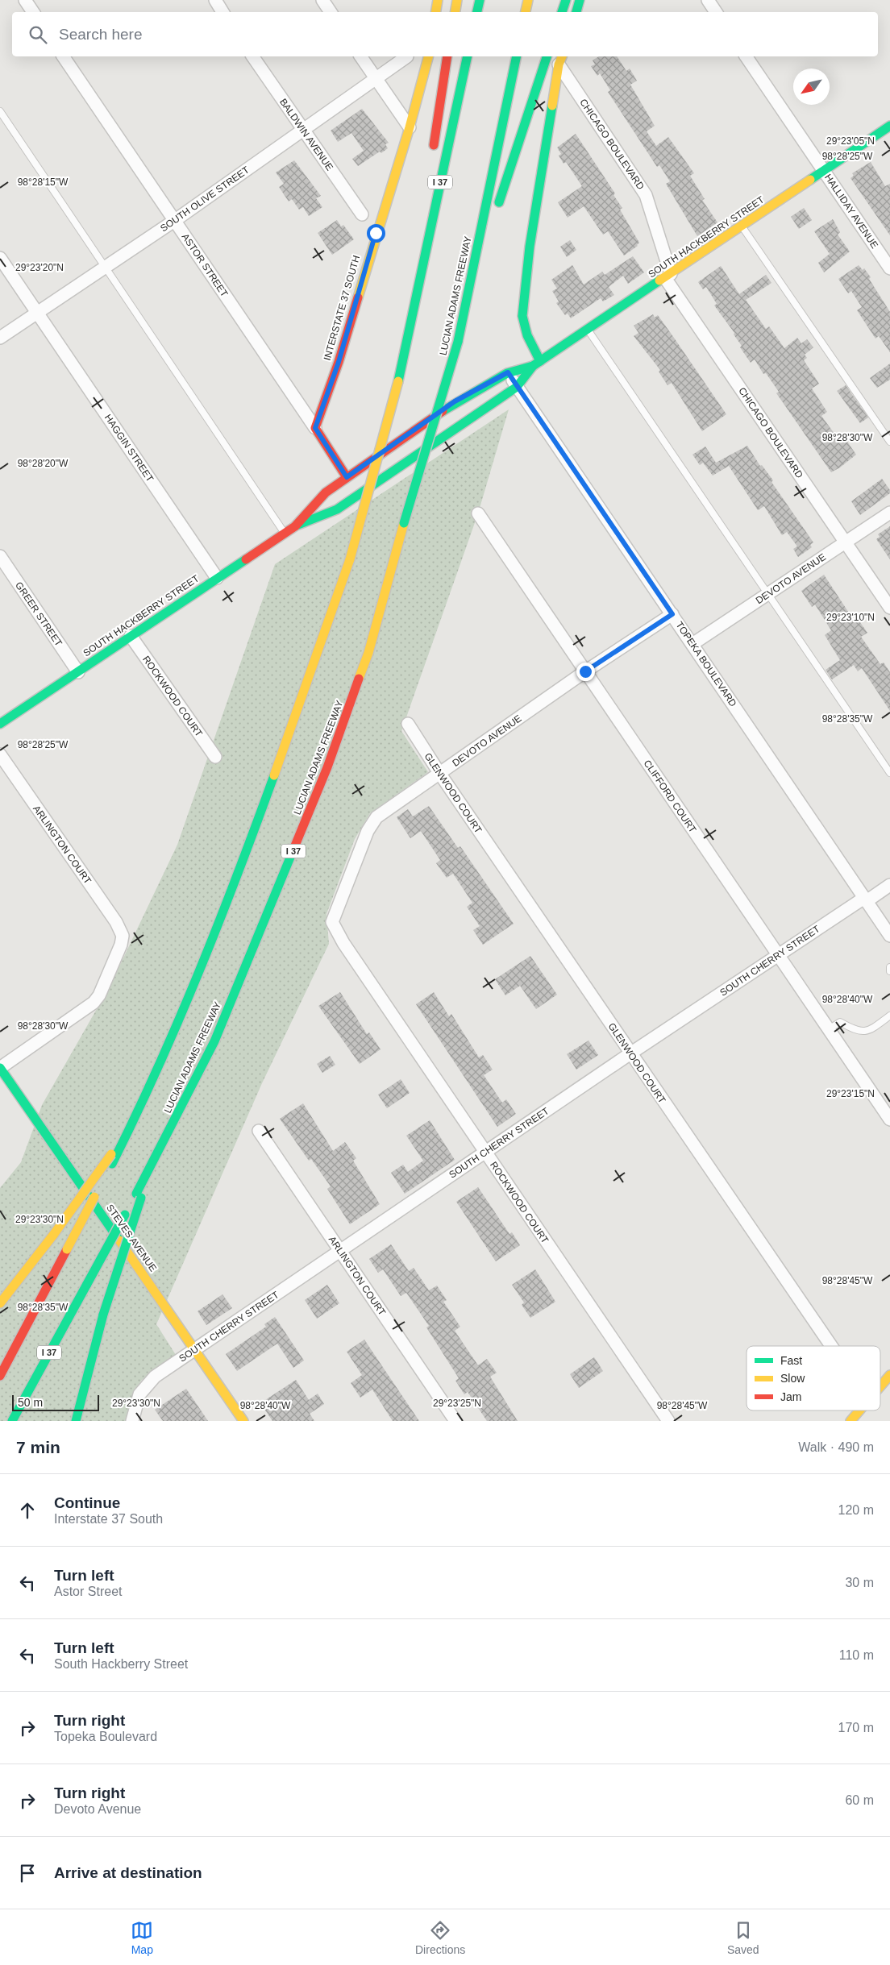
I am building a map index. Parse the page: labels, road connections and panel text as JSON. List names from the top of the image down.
{
  "streets": {
    "main road": [
      "I 37",
      "SOUTH HACKBERRY STREET",
      "ASTOR STREET",
      "LUCIAN ADAMS FREEWAY",
      "INTERSTATE 37 SOUTH",
      "STEVES AVENUE"
    ],
    "street": [
      "BALDWIN AVENUE",
      "CHICAGO BOULEVARD",
      "SOUTH OLIVE STREET",
      "HALLIDAY AVENUE",
      "HAGGIN STREET",
      "DEVOTO AVENUE",
      "GREER STREET",
      "TOPEKA BOULEVARD",
      "ROCKWOOD COURT",
      "GLENWOOD COURT",
      "CLIFFORD COURT",
      "ARLINGTON COURT",
      "SOUTH CHERRY STREET"
    ]
  },
  "crossings": [
    ["BALDWIN AVENUE", "SOUTH OLIVE STREET"],
    ["CHICAGO BOULEVARD", "SOUTH HACKBERRY STREET"],
    ["CHICAGO BOULEVARD", "DEVOTO AVENUE"],
    ["SOUTH OLIVE STREET", "ASTOR STREET"],
    ["SOUTH OLIVE STREET", "HAGGIN STREET"],
    ["HALLIDAY AVENUE", "SOUTH HACKBERRY STREET"],
    ["SOUTH HACKBERRY STREET", "ASTOR STREET"],
    ["SOUTH HACKBERRY STREET", "HAGGIN STREET"],
    ["SOUTH HACKBERRY STREET", "GREER STREET"],
    ["SOUTH HACKBERRY STREET", "TOPEKA BOULEVARD"],
    ["SOUTH HACKBERRY STREET", "ROCKWOOD COURT"],
    ["ASTOR STREET", "INTERSTATE 37 SOUTH"],
    ["DEVOTO AVENUE", "TOPEKA BOULEVARD"],
    ["DEVOTO AVENUE", "ROCKWOOD COURT"],
    ["DEVOTO AVENUE", "GLENWOOD COURT"],
    ["DEVOTO AVENUE", "CLIFFORD COURT"],
    ["TOPEKA BOULEVARD", "SOUTH CHERRY STREET"],
    ["ROCKWOOD COURT", "SOUTH CHERRY STREET"],
    ["GLENWOOD COURT", "SOUTH CHERRY STREET"],
    ["CLIFFORD COURT", "SOUTH CHERRY STREET"],
    ["ARLINGTON COURT", "SOUTH CHERRY STREET"],
    ["ARLINGTON COURT", "STEVES AVENUE"],
    ["SOUTH CHERRY STREET", "STEVES AVENUE"]
  ],
  "legend": ["Fast", "Slow", "Jam"],
  "scale_bar": "50 m",
  "north": "bottom left",
  "page": {
    "search": "Search here",
    "scale": "50 m",
    "heading": ["7 min", "Walk · 490 m"],
    "list": [
      ["Continue", "Interstate 37 South", "120 m"],
      ["Turn left", "Astor Street", "30 m"],
      ["Turn left", "South Hackberry Street", "110 m"],
      ["Turn right", "Topeka Boulevard", "170 m"],
      ["Turn right", "Devoto Avenue", "60 m"],
      "Arrive at destination"
    ],
    "nav": ["Map", "Directions", "Saved"]
  },
  "coordinates": [
    "29°23'05\"N",
    "98°28'25\"W",
    "98°28'15\"W",
    "29°23'20\"N",
    "98°28'30\"W",
    "98°28'20\"W",
    "29°23'10\"N",
    "98°28'35\"W",
    "98°28'40\"W",
    "29°23'15\"N",
    "29°23'30\"N",
    "98°28'45\"W",
    "29°23'25\"N"
  ]
}
